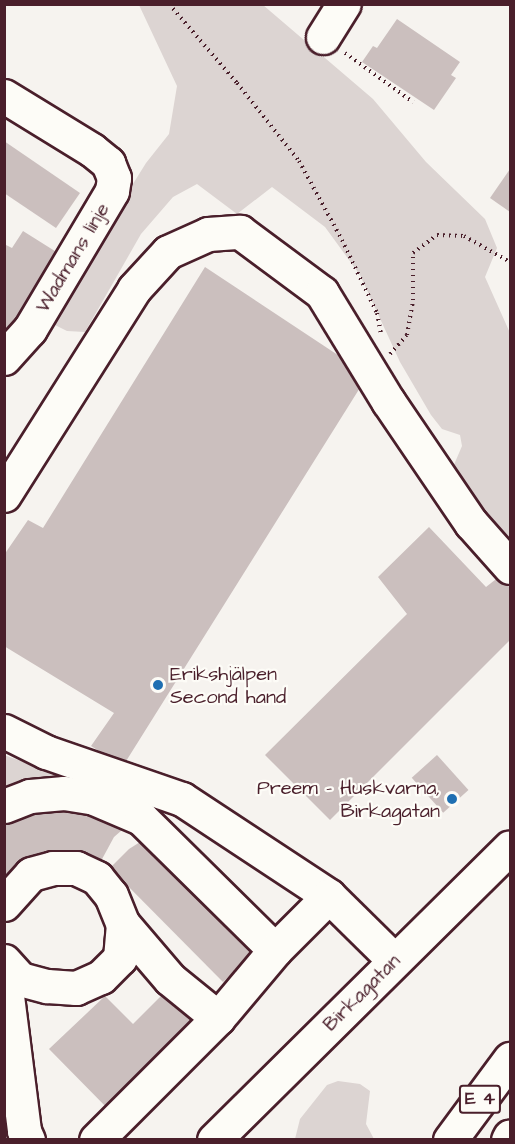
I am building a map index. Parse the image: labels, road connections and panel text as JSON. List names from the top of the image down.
{
  "streets": {
    "main road": ["Wadmans linje", "Birkagatan", "E 4"]
  },
  "places": ["Erikshjälpen Second hand", "Preem - Huskvarna, Birkagatan"]
}
